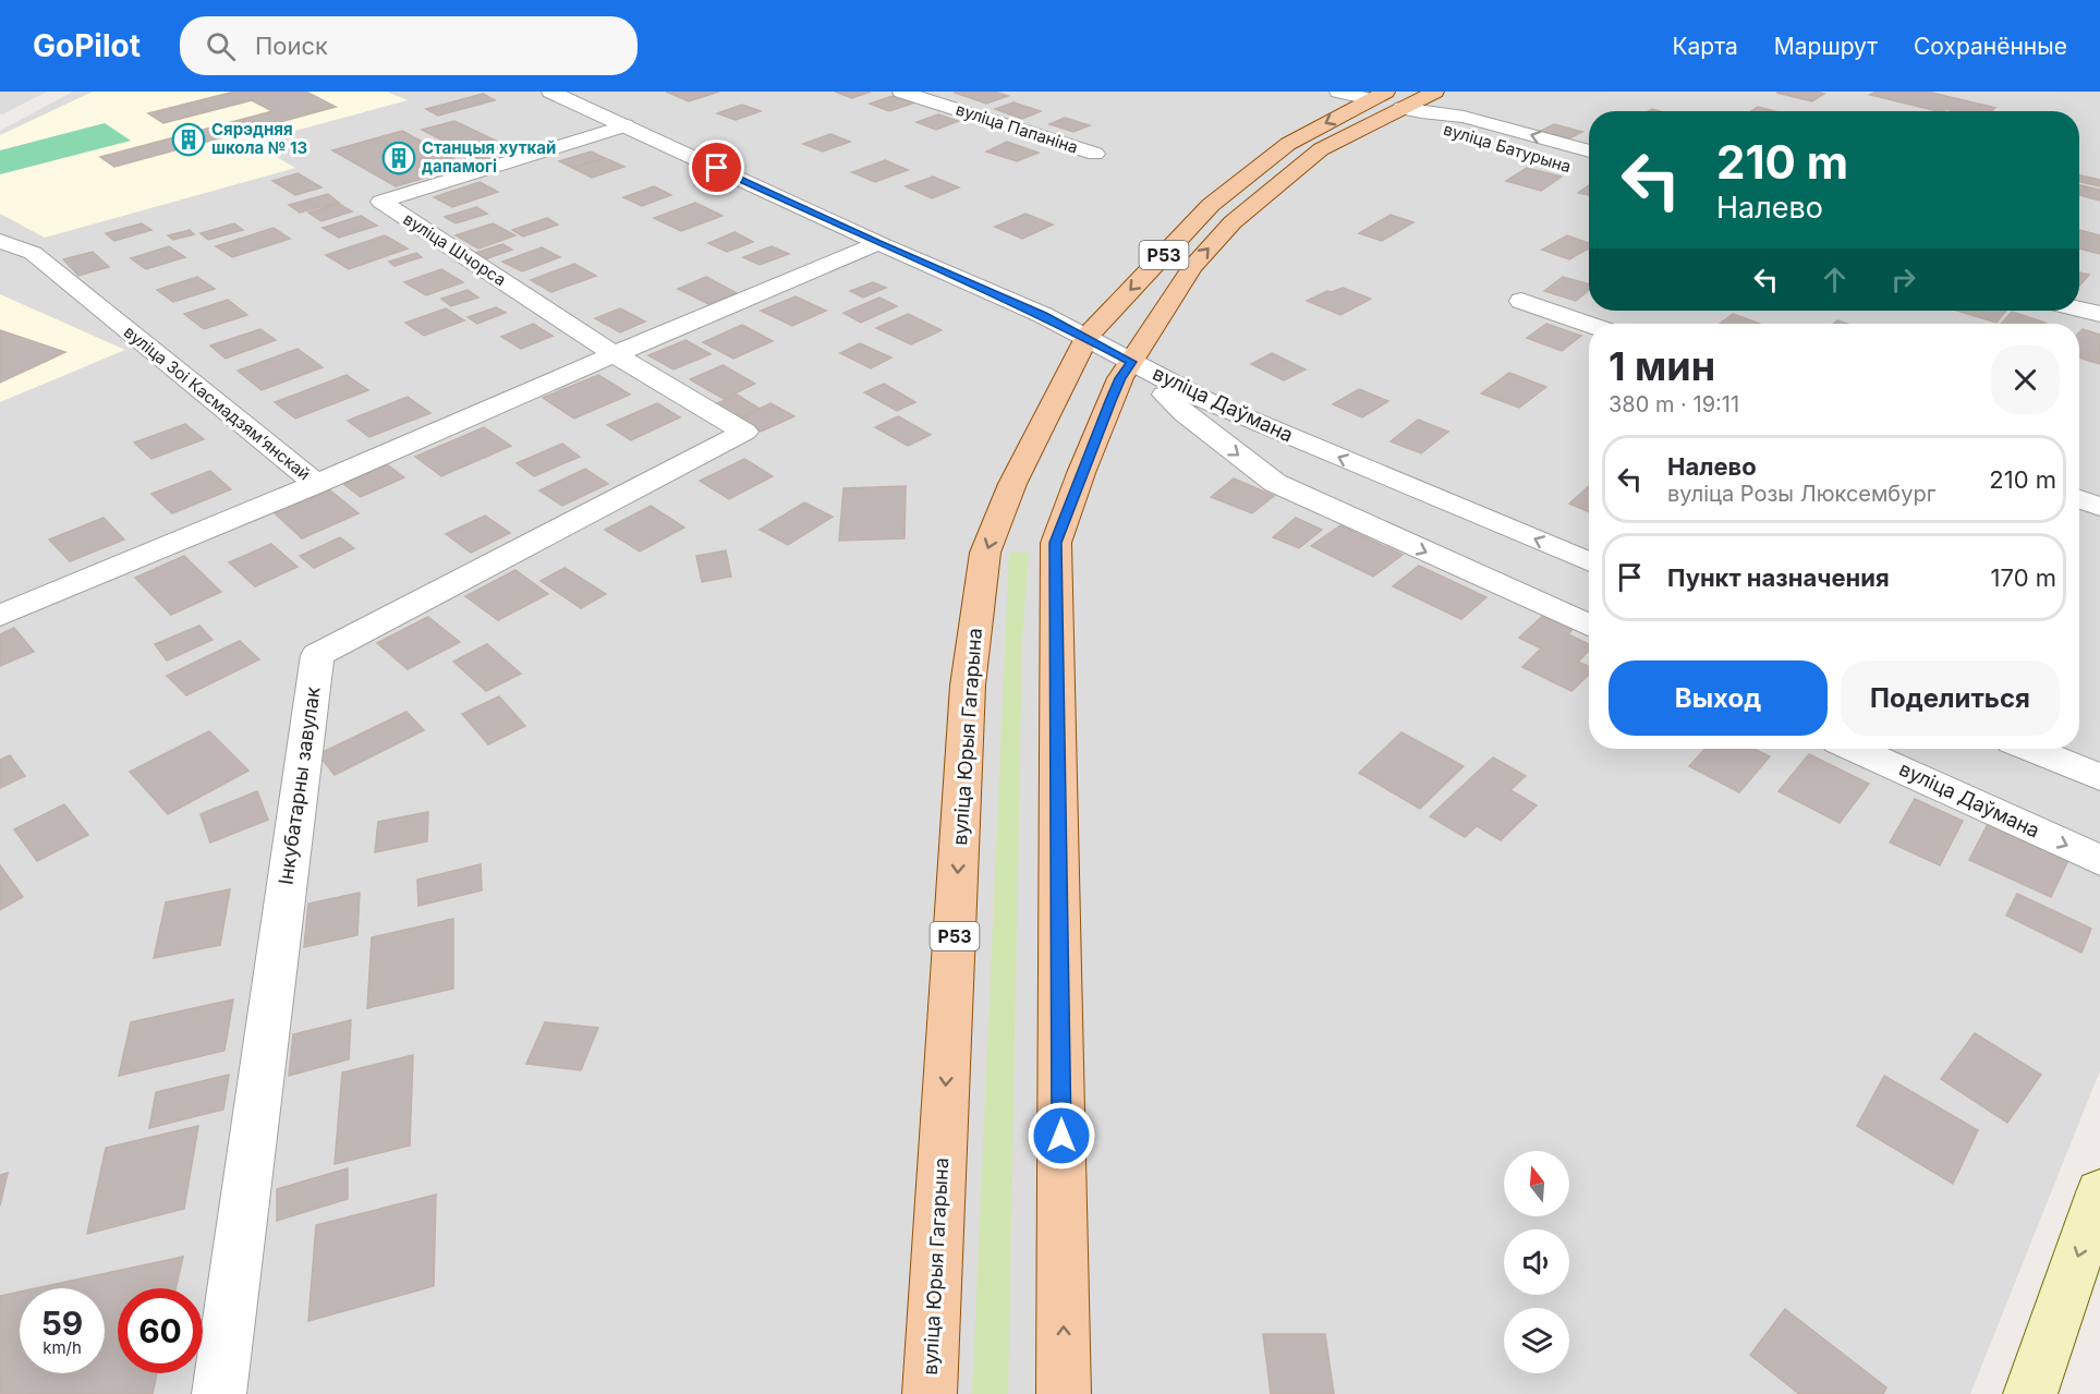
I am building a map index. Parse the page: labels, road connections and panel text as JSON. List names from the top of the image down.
{
  "streets": {
    "main road": ["Р53", "вуліца Юрыя Гагарына"],
    "street": [
      "вуліца Папаніна",
      "вуліца Батурына",
      "вуліца Шчорса",
      "вуліца Зоі Касмадзямʼянскай",
      "вуліца Даўмана",
      "Інкубатарны завулак"
    ]
  },
  "crossings": [
    ["вуліца Батурына", "вуліца Юрыя Гагарына"],
    ["вуліца Шчорса", "Інкубатарны завулак"],
    ["вуліца Даўмана", "вуліца Юрыя Гагарына"]
  ],
  "places": {
    "building": ["Сярэдняя школа № 13", "Станцыя хуткай дапамогі"]
  },
  "north": "top",
  "page": {
    "header": "GoPilot",
    "search": "Поиск",
    "nav": ["Карта", "Маршрут", "Сохранённые"],
    "turn": ["210 m", "Налево"],
    "heading": ["1 мин", "380 m · 19:11"],
    "list": [
      {
        "name": "Налево",
        "note": "вуліца Розы Люксембург",
        "value": "210 m"
      },
      {
        "name": "Пункт назначения",
        "value": "170 m"
      }
    ],
    "buttons": ["Выход", "Поделиться"],
    "speed": "59 km/h",
    "limit": "60"
  }
}
